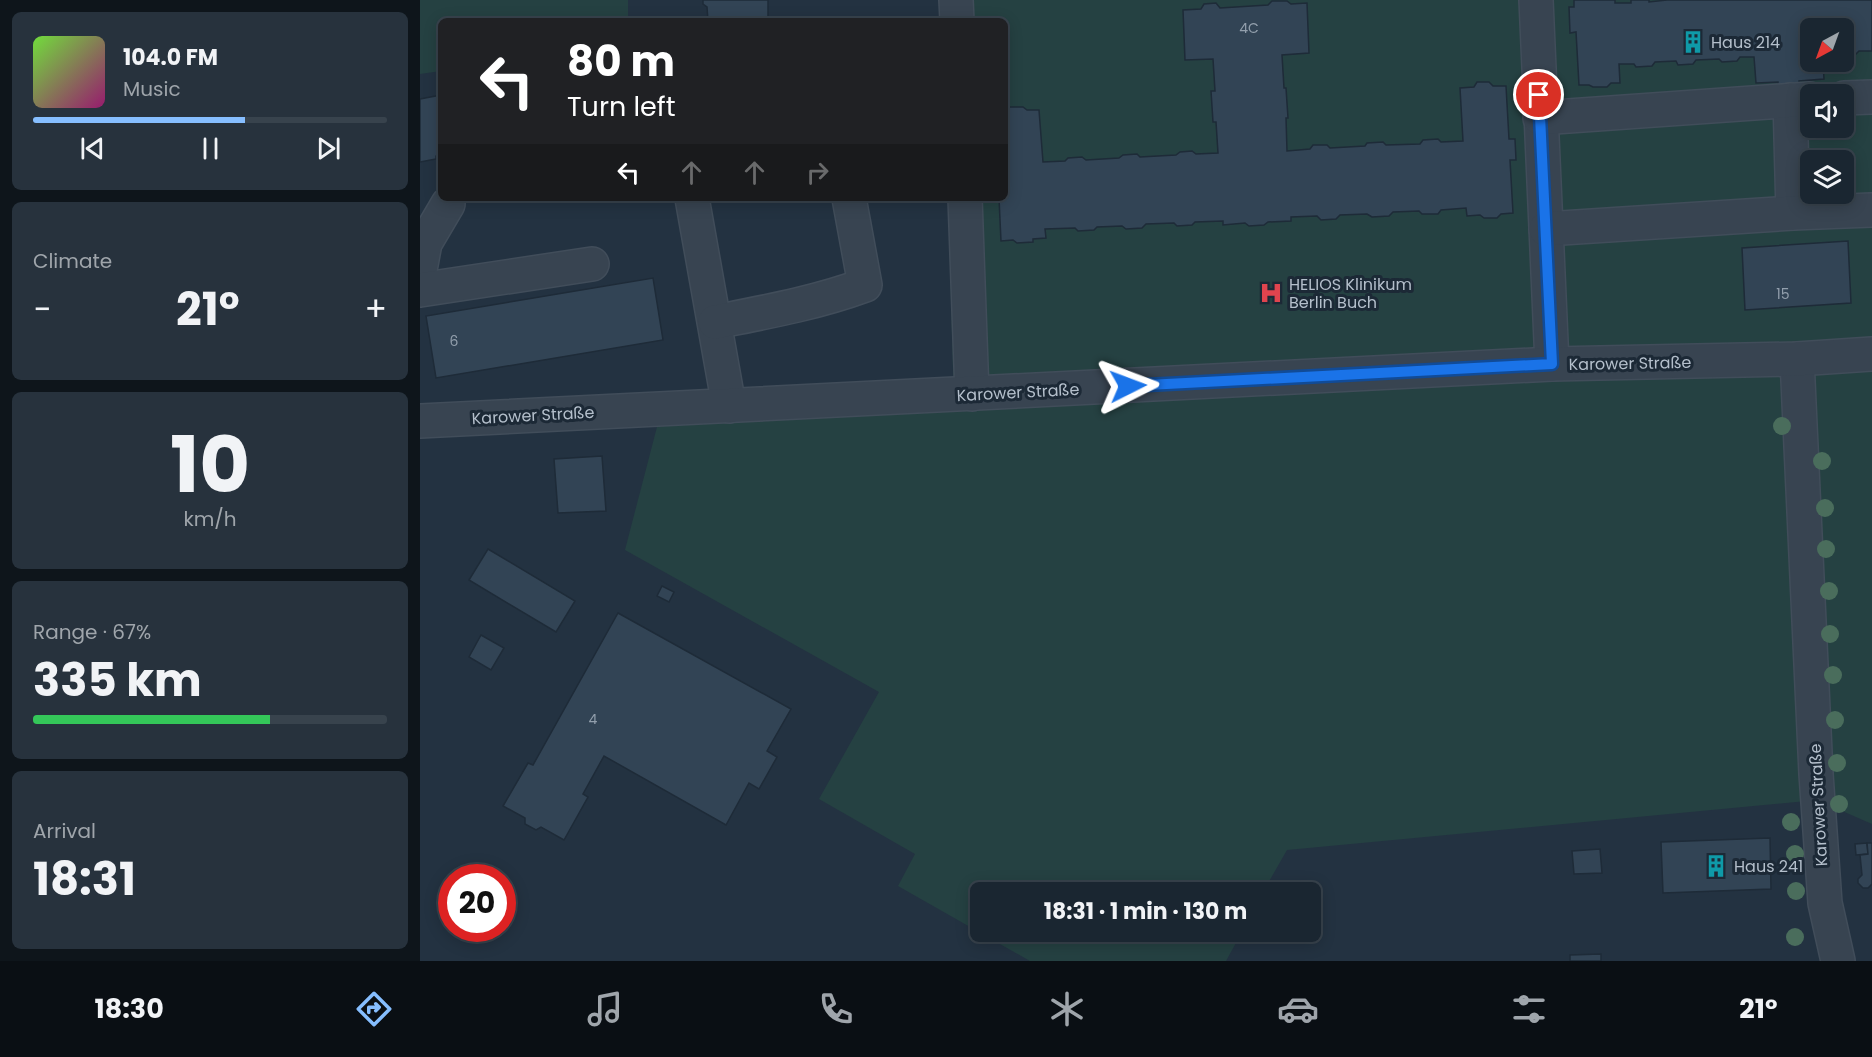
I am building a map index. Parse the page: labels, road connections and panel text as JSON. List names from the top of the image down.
{
  "streets": {
    "lane": ["Karower Straße"]
  },
  "places": {
    "building": ["Haus 214", "Haus 241"],
    "hospital": ["HELIOS Klinikum Berlin Buch"]
  },
  "house_numbers": [
    "4C",
    "15",
    "6",
    "4"
  ],
  "north": "bottom left",
  "page": {
    "turn": ["80 m", "Turn left"],
    "song": ["104.0 FM", "Music"],
    "tile": [
      "Climate",
      ["10", "km/h"],
      ["Range · 67%", "335 km"],
      ["Arrival", "18:31"]
    ],
    "heat": ["−", "21°", "+"],
    "limit": "20",
    "trip": "18:31 · 1 min · 130 m",
    "tabs": ["18:30", "21°"]
  }
}
